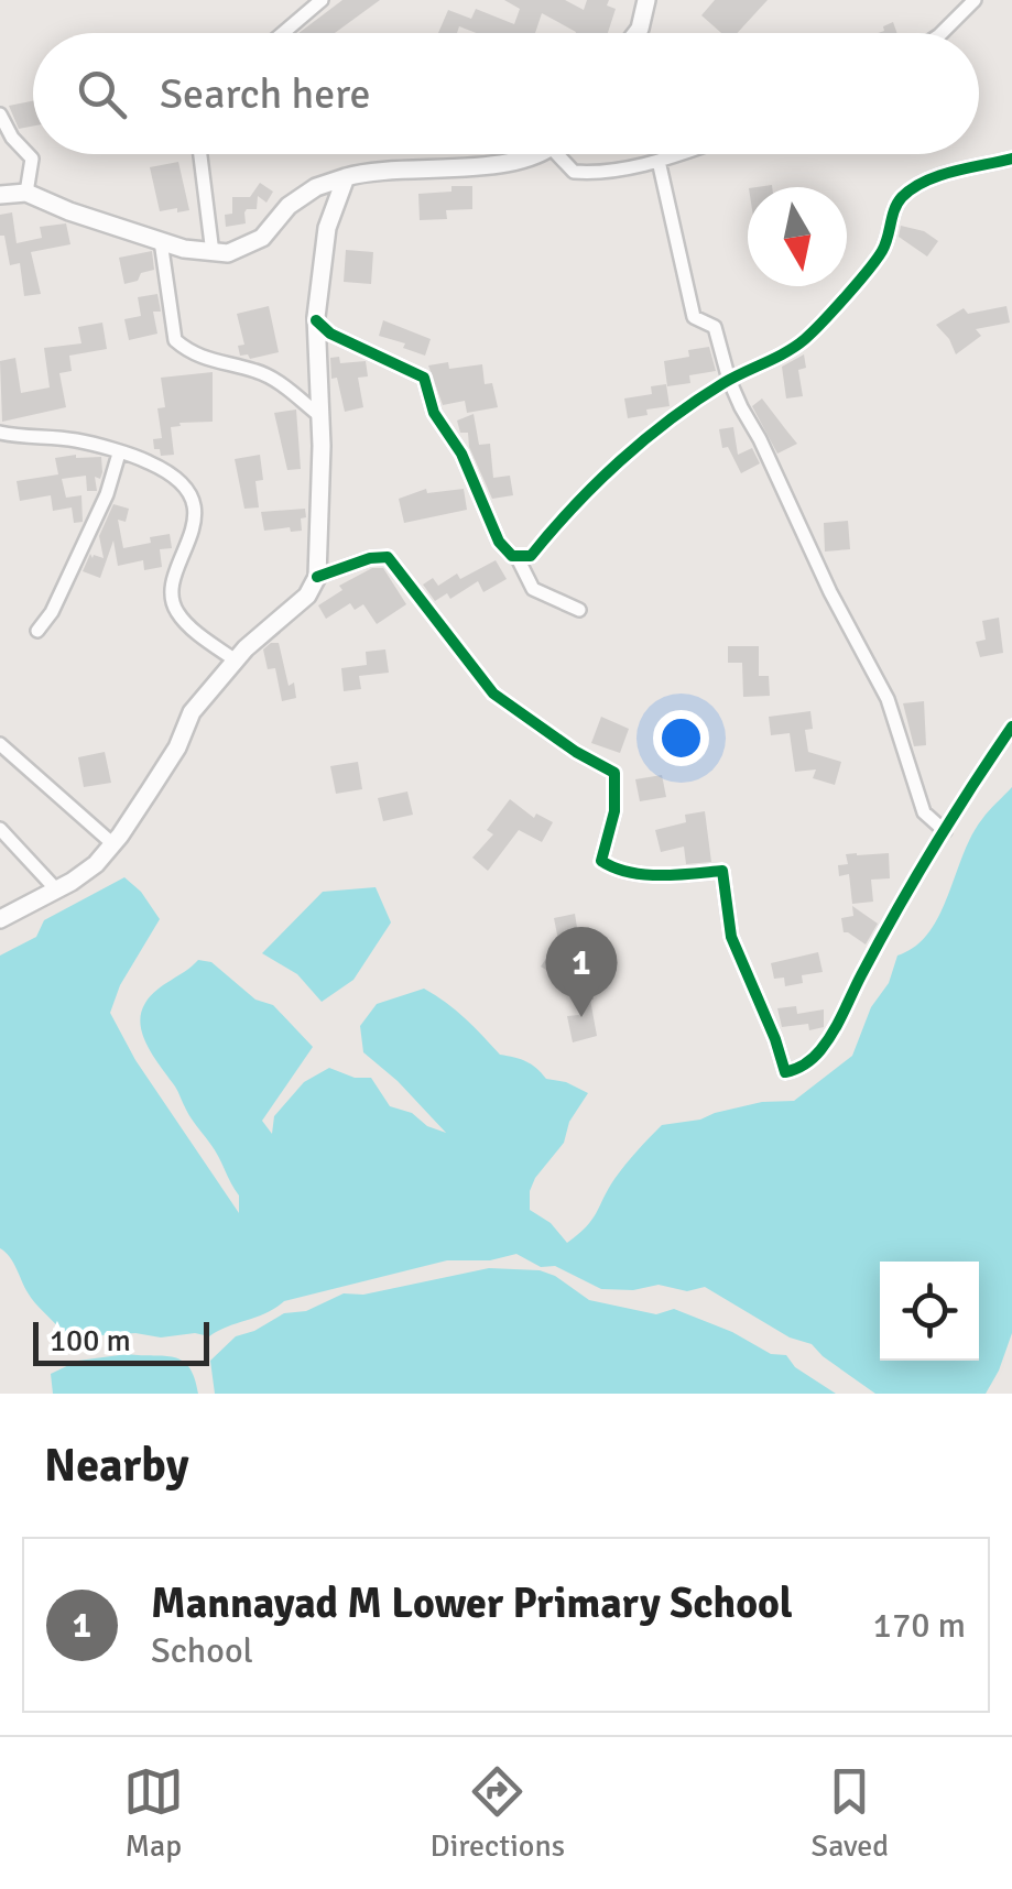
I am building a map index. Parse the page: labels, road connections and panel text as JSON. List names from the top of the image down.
{
  "scale_bar": "100 m",
  "north": "bottom",
  "page": {
    "search": "Search here",
    "pins": "1",
    "scale": "100 m",
    "heading": "Nearby",
    "list": [
      {
        "mark": "1",
        "name": "Mannayad M Lower Primary School",
        "note": "School",
        "value": "170 m"
      }
    ],
    "nav": ["Map", "Directions", "Saved"]
  }
}
